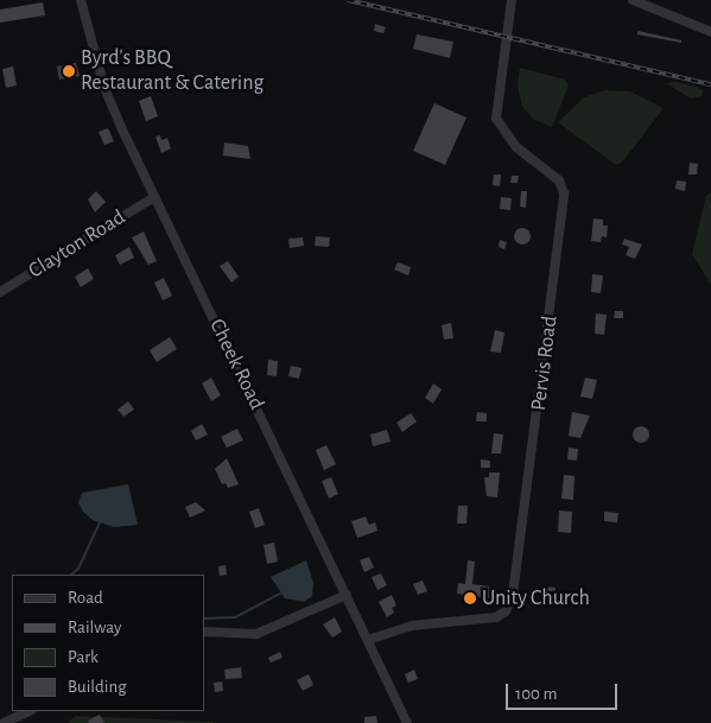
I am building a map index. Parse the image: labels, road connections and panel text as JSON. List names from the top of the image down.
{
  "streets": {
    "street": ["Clayton Road", "Pervis Road", "Cheek Road"]
  },
  "crossings": [
    ["Clayton Road", "Cheek Road"],
    ["Pervis Road", "Cheek Road"]
  ],
  "places": ["Byrd's BBQ Restaurant & Catering", "Unity Church"],
  "legend": [
    "Road",
    "Railway",
    "Park",
    "Building"
  ],
  "scale_bar": "100 m"
}
